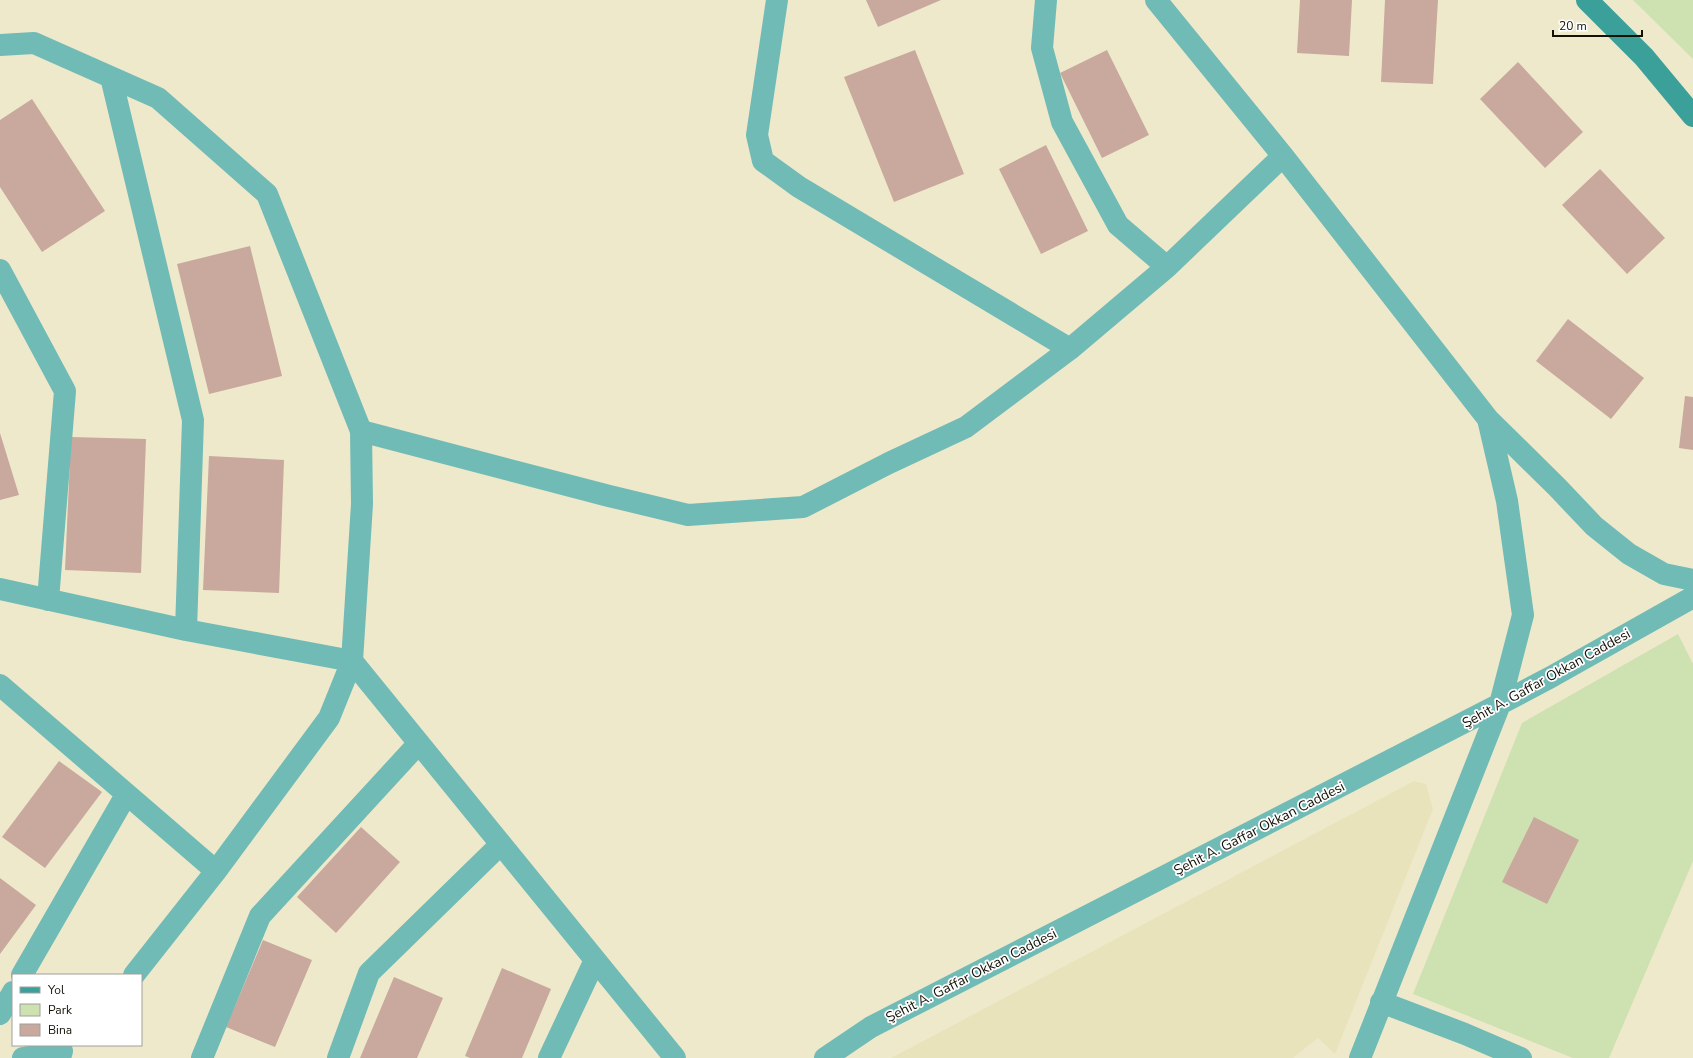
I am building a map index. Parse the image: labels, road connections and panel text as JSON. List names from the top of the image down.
{
  "streets": {
    "street": ["Şehit A. Gaffar Okkan Caddesi"]
  },
  "legend": ["Yol", "Park", "Bina"],
  "scale_bar": "20 m"
}
